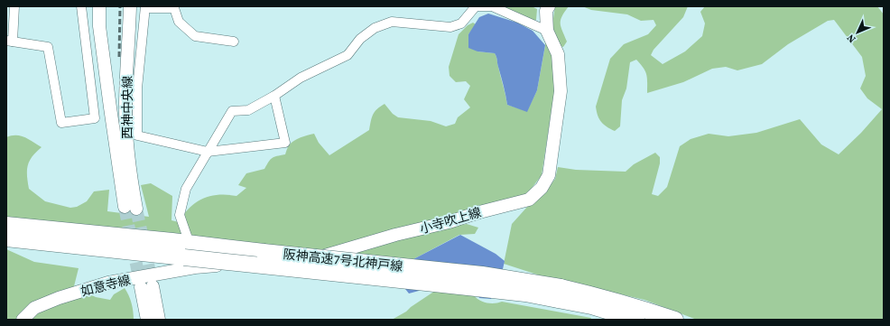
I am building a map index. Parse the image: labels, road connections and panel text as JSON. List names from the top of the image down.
{
  "streets": {
    "highway": ["阪神高速7号北神戸線"],
    "street": ["西神中央線", "小寺吹上線", "如意寺線"]
  },
  "crossings": [
    ["小寺吹上線", "阪神高速7号北神戸線"],
    ["小寺吹上線", "如意寺線"],
    ["阪神高速7号北神戸線", "如意寺線"]
  ],
  "north": "bottom left"
}
